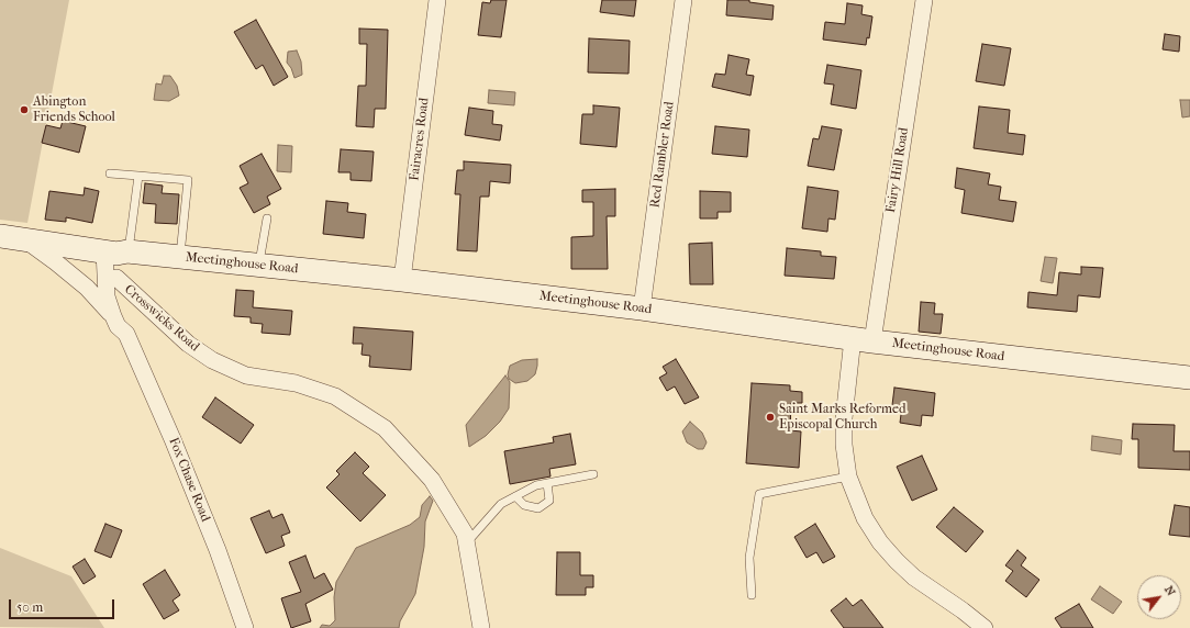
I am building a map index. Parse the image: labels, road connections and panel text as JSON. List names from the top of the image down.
{
  "streets": {
    "street": [
      "Fairacres Road",
      "Red Rambler Road",
      "Fairy Hill Road",
      "Meetinghouse Road",
      "Crosswicks Road",
      "Fox Chase Road"
    ]
  },
  "crossings": [
    ["Fairacres Road", "Meetinghouse Road"],
    ["Red Rambler Road", "Meetinghouse Road"],
    ["Fairy Hill Road", "Meetinghouse Road"],
    ["Meetinghouse Road", "Fox Chase Road"],
    ["Crosswicks Road", "Fox Chase Road"]
  ],
  "places": ["Abington Friends School", "Saint Marks Reformed Episcopal Church"],
  "scale_bar": "50 m",
  "north": "top right"
}
